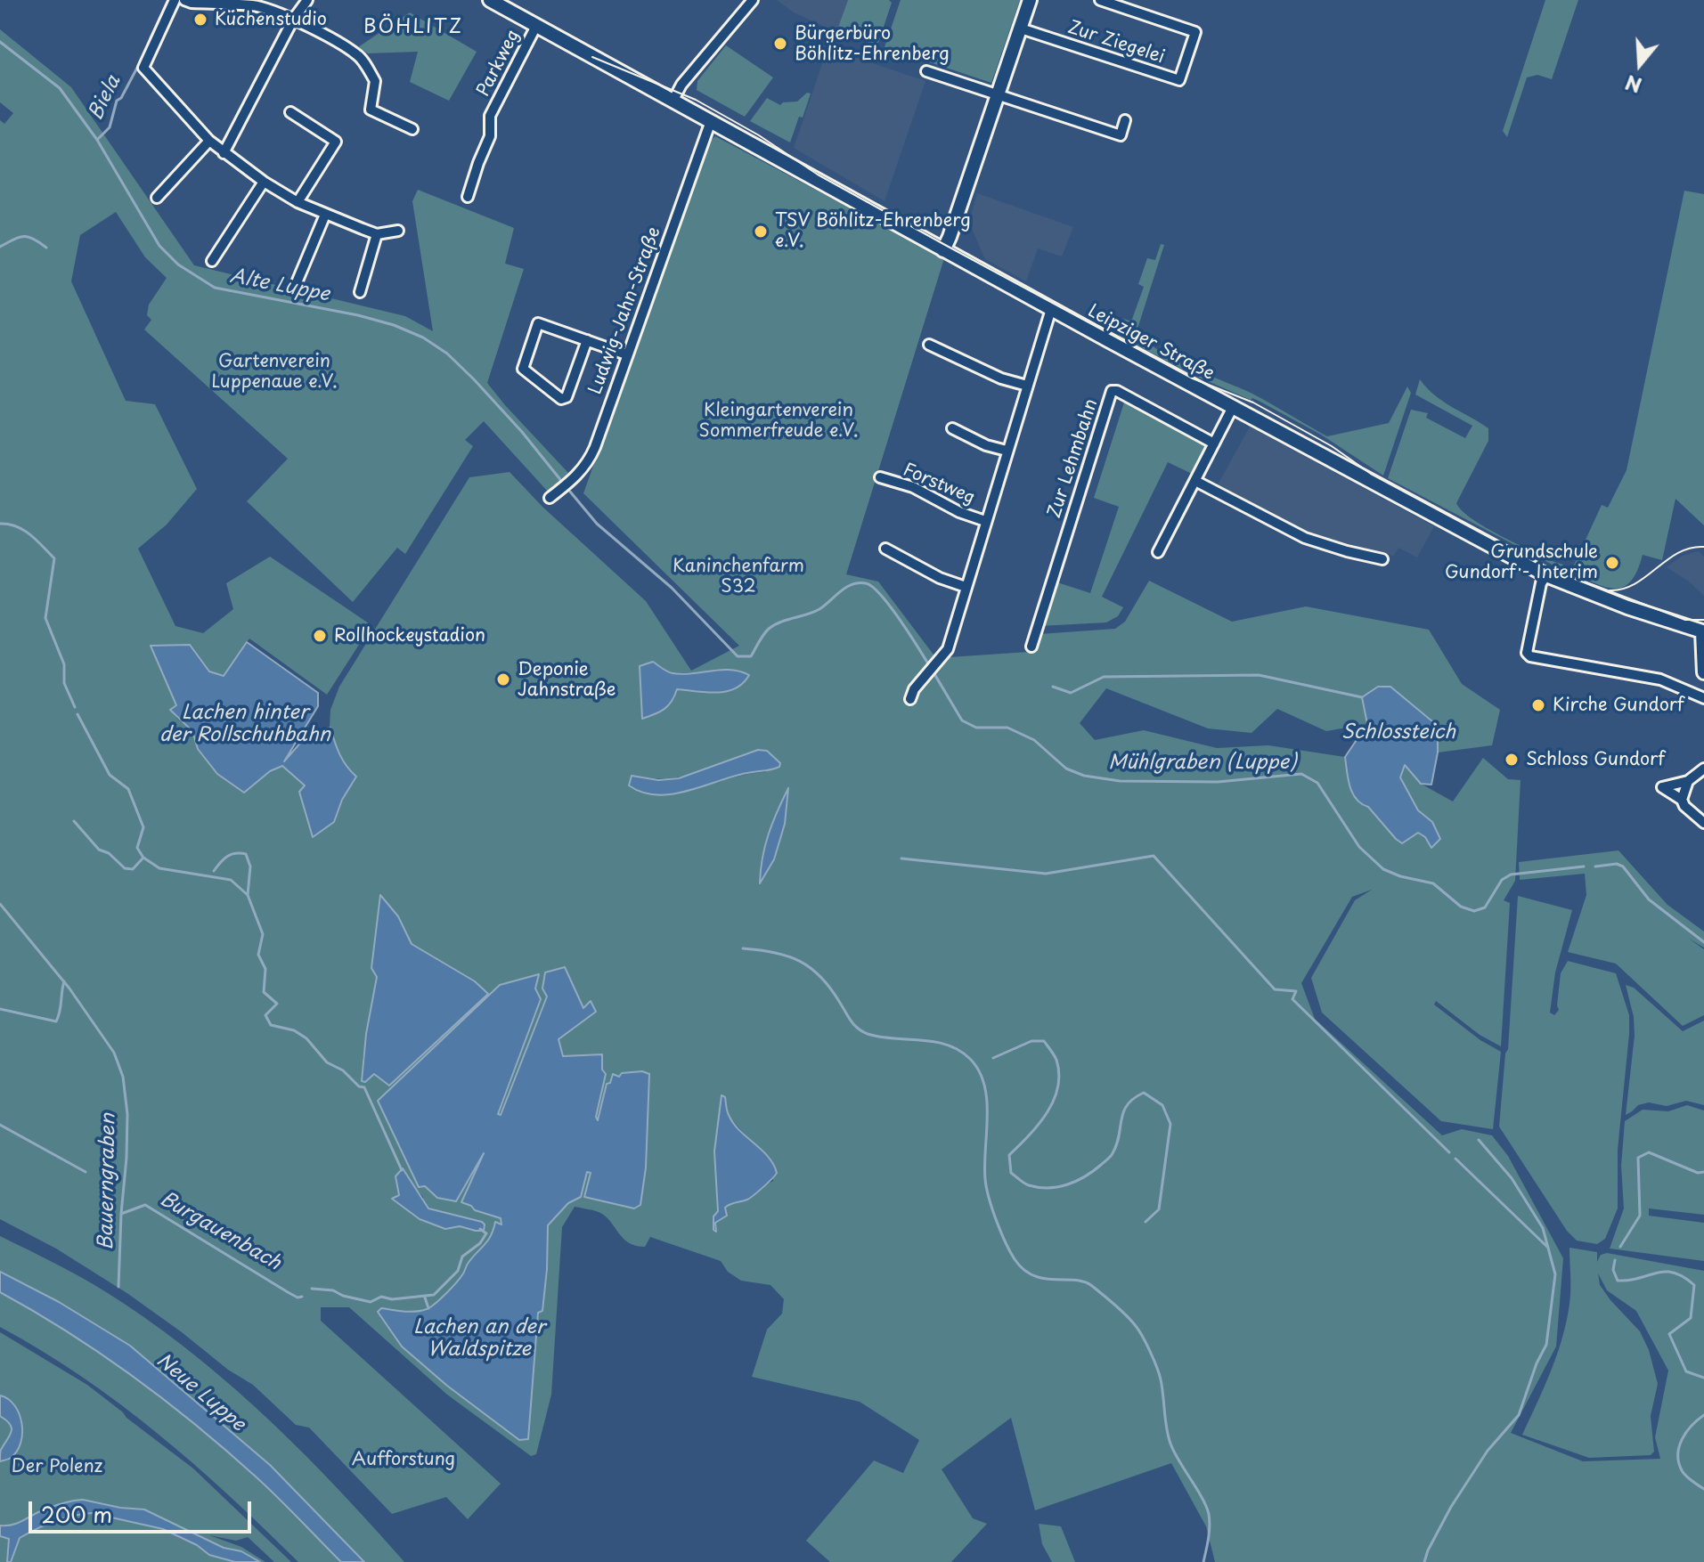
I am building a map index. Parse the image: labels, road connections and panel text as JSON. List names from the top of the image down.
{
  "streets": {
    "street": [
      "Zur Ziegelei",
      "Parkweg",
      "Ludwig-Jahn-Straße",
      "Leipziger Straße",
      "Zur Lehmbahn",
      "Forstweg"
    ]
  },
  "crossings": [
    ["Parkweg", "Leipziger Straße"],
    ["Ludwig-Jahn-Straße", "Leipziger Straße"],
    ["Leipziger Straße", "Forstweg"]
  ],
  "districts": ["BÖHLITZ"],
  "water": [
    "Biela",
    "Alte Luppe",
    "Lachen hinter der Rollschuhbahn",
    "Schlossteich",
    "Mühlgraben (Luppe)",
    "Bauerngraben",
    "Burgauenbach",
    "Lachen an der Waldspitze",
    "Neue Luppe"
  ],
  "parks": [
    "Gartenverein Luppenaue e.V.",
    "Kleingartenverein Sommerfreude e.V.",
    "Kaninchenfarm S32",
    "Aufforstung",
    "Der Polenz"
  ],
  "places": [
    "Küchenstudio",
    "Bürgerbüro Böhlitz-Ehrenberg",
    "TSV Böhlitz-Ehrenberg e.V.",
    "Grundschule Gundorf - Interim",
    "Rollhockeystadion",
    "Deponie Jahnstraße",
    "Kirche Gundorf",
    "Schloss Gundorf"
  ],
  "scale_bar": "200 m",
  "north": "bottom"
}
